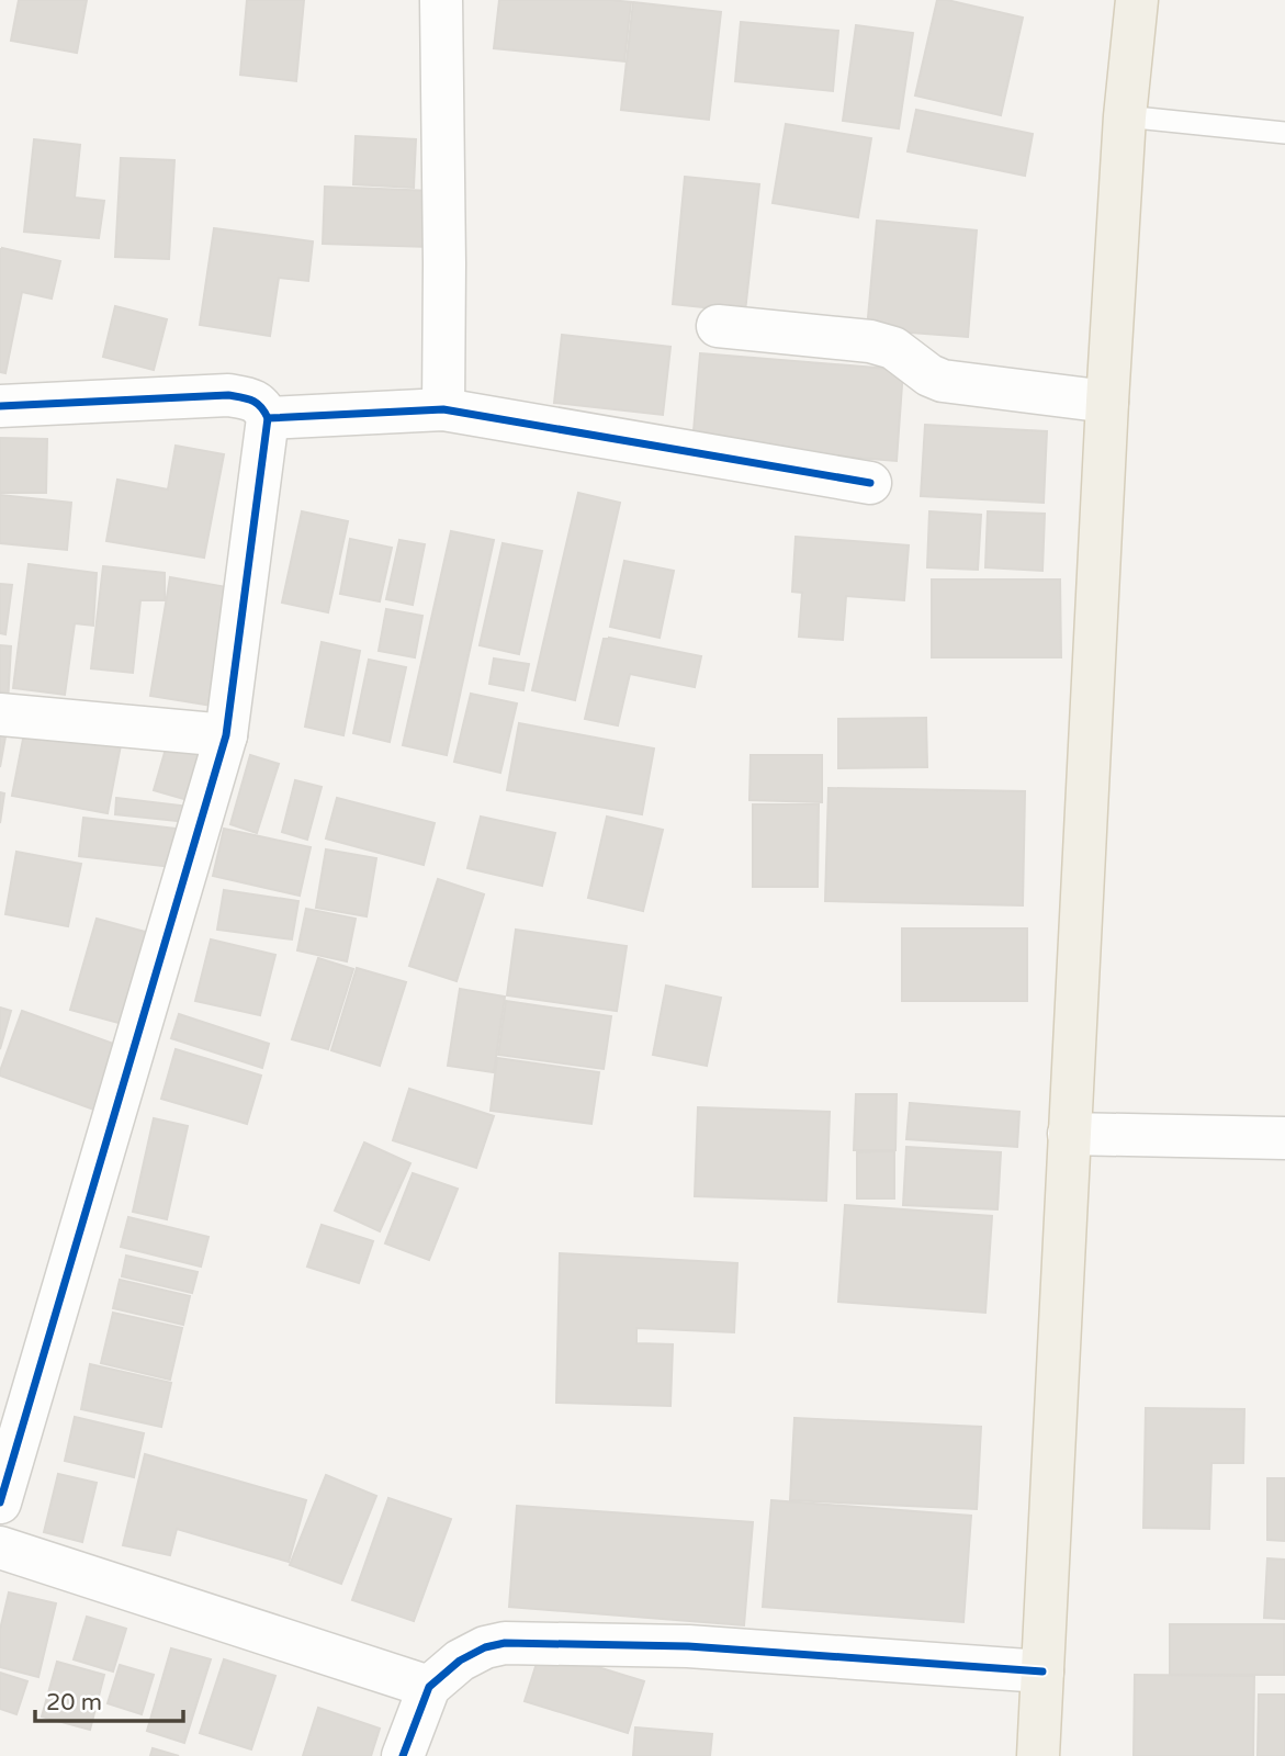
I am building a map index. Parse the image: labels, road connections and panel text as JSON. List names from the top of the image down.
{
  "scale_bar": "20 m"
}
